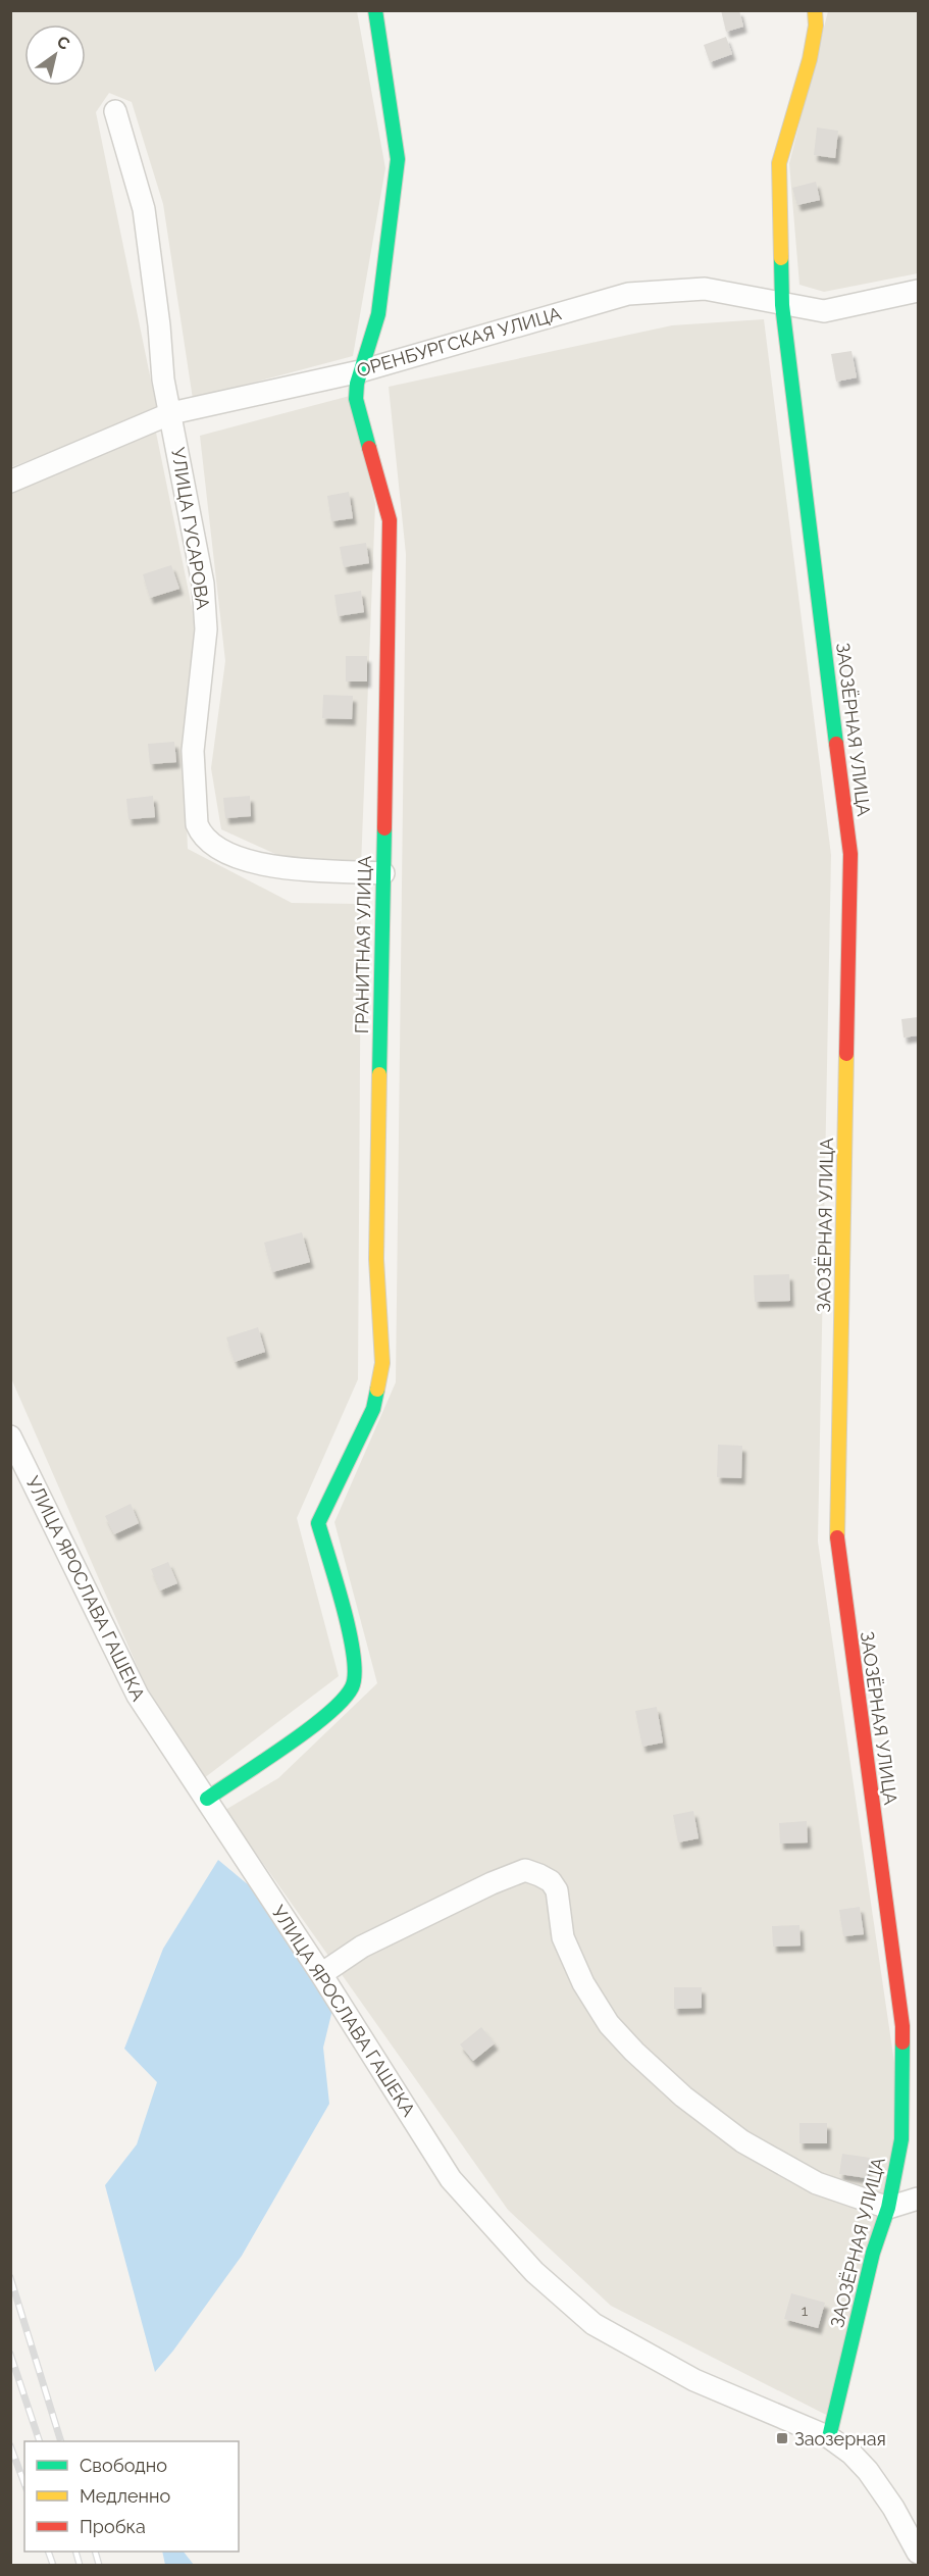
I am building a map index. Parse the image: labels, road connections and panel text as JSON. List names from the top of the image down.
{
  "streets": {
    "street": [
      "ОРЕНБУРГСКАЯ УЛИЦА",
      "УЛИЦА ГУСАРОВА",
      "ЗАОЗЁРНАЯ УЛИЦА",
      "ГРАНИТНАЯ УЛИЦА",
      "УЛИЦА ЯРОСЛАВА ГАШЕКА"
    ]
  },
  "crossings": [
    ["ОРЕНБУРГСКАЯ УЛИЦА", "УЛИЦА ГУСАРОВА"],
    ["ОРЕНБУРГСКАЯ УЛИЦА", "ЗАОЗЁРНАЯ УЛИЦА"],
    ["ОРЕНБУРГСКАЯ УЛИЦА", "ГРАНИТНАЯ УЛИЦА"],
    ["УЛИЦА ГУСАРОВА", "ГРАНИТНАЯ УЛИЦА"],
    ["ЗАОЗЁРНАЯ УЛИЦА", "УЛИЦА ЯРОСЛАВА ГАШЕКА"],
    ["ГРАНИТНАЯ УЛИЦА", "УЛИЦА ЯРОСЛАВА ГАШЕКА"]
  ],
  "places": {
    "transit": ["Заозерная"]
  },
  "house_numbers": ["1"],
  "legend": ["Свободно", "Медленно", "Пробка"],
  "north": "top right"
}
